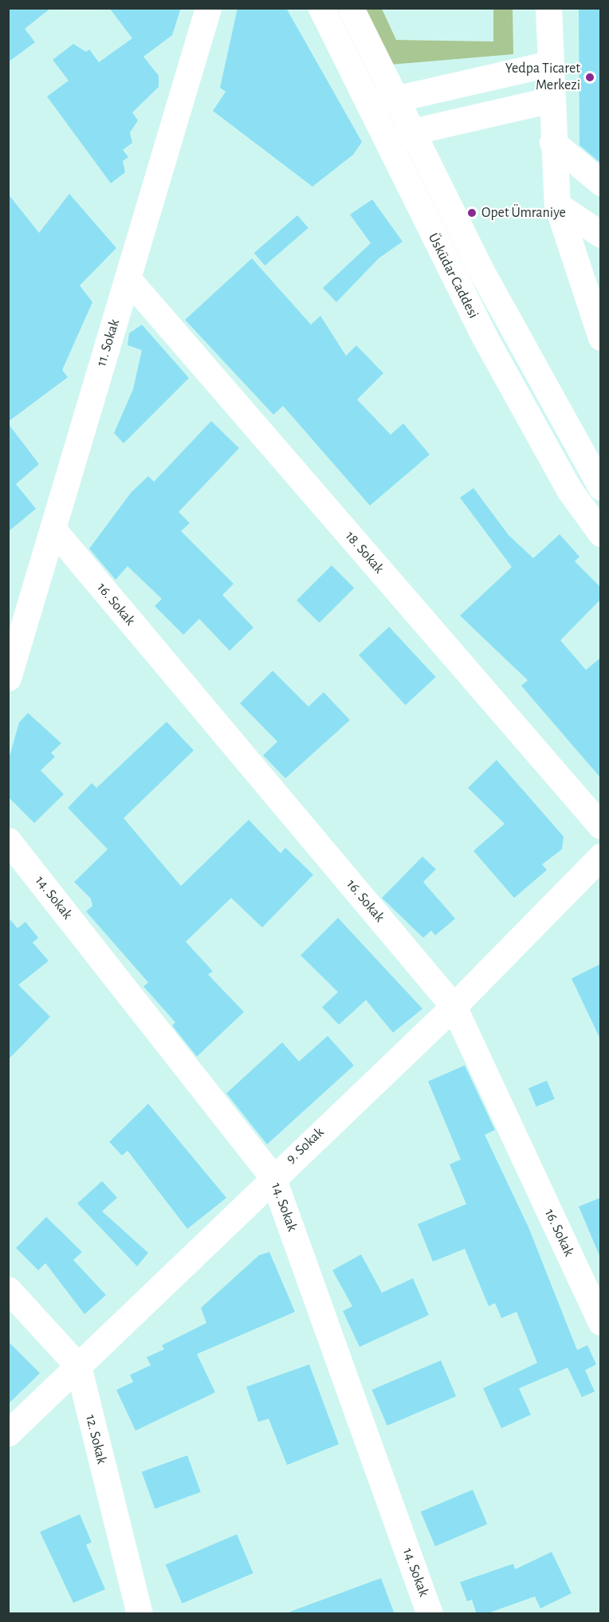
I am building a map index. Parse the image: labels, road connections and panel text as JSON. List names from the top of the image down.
{
  "streets": {
    "street": [
      "Üsküdar Caddesi",
      "11. Sokak",
      "18. Sokak",
      "16. Sokak",
      "14. Sokak",
      "9. Sokak",
      "12. Sokak"
    ]
  },
  "crossings": [
    ["11. Sokak", "18. Sokak"],
    ["11. Sokak", "16. Sokak"],
    ["16. Sokak", "9. Sokak"],
    ["14. Sokak", "9. Sokak"],
    ["9. Sokak", "12. Sokak"]
  ],
  "places": ["Yedpa Ticaret Merkezi", "Opet Ümraniye"]
}
